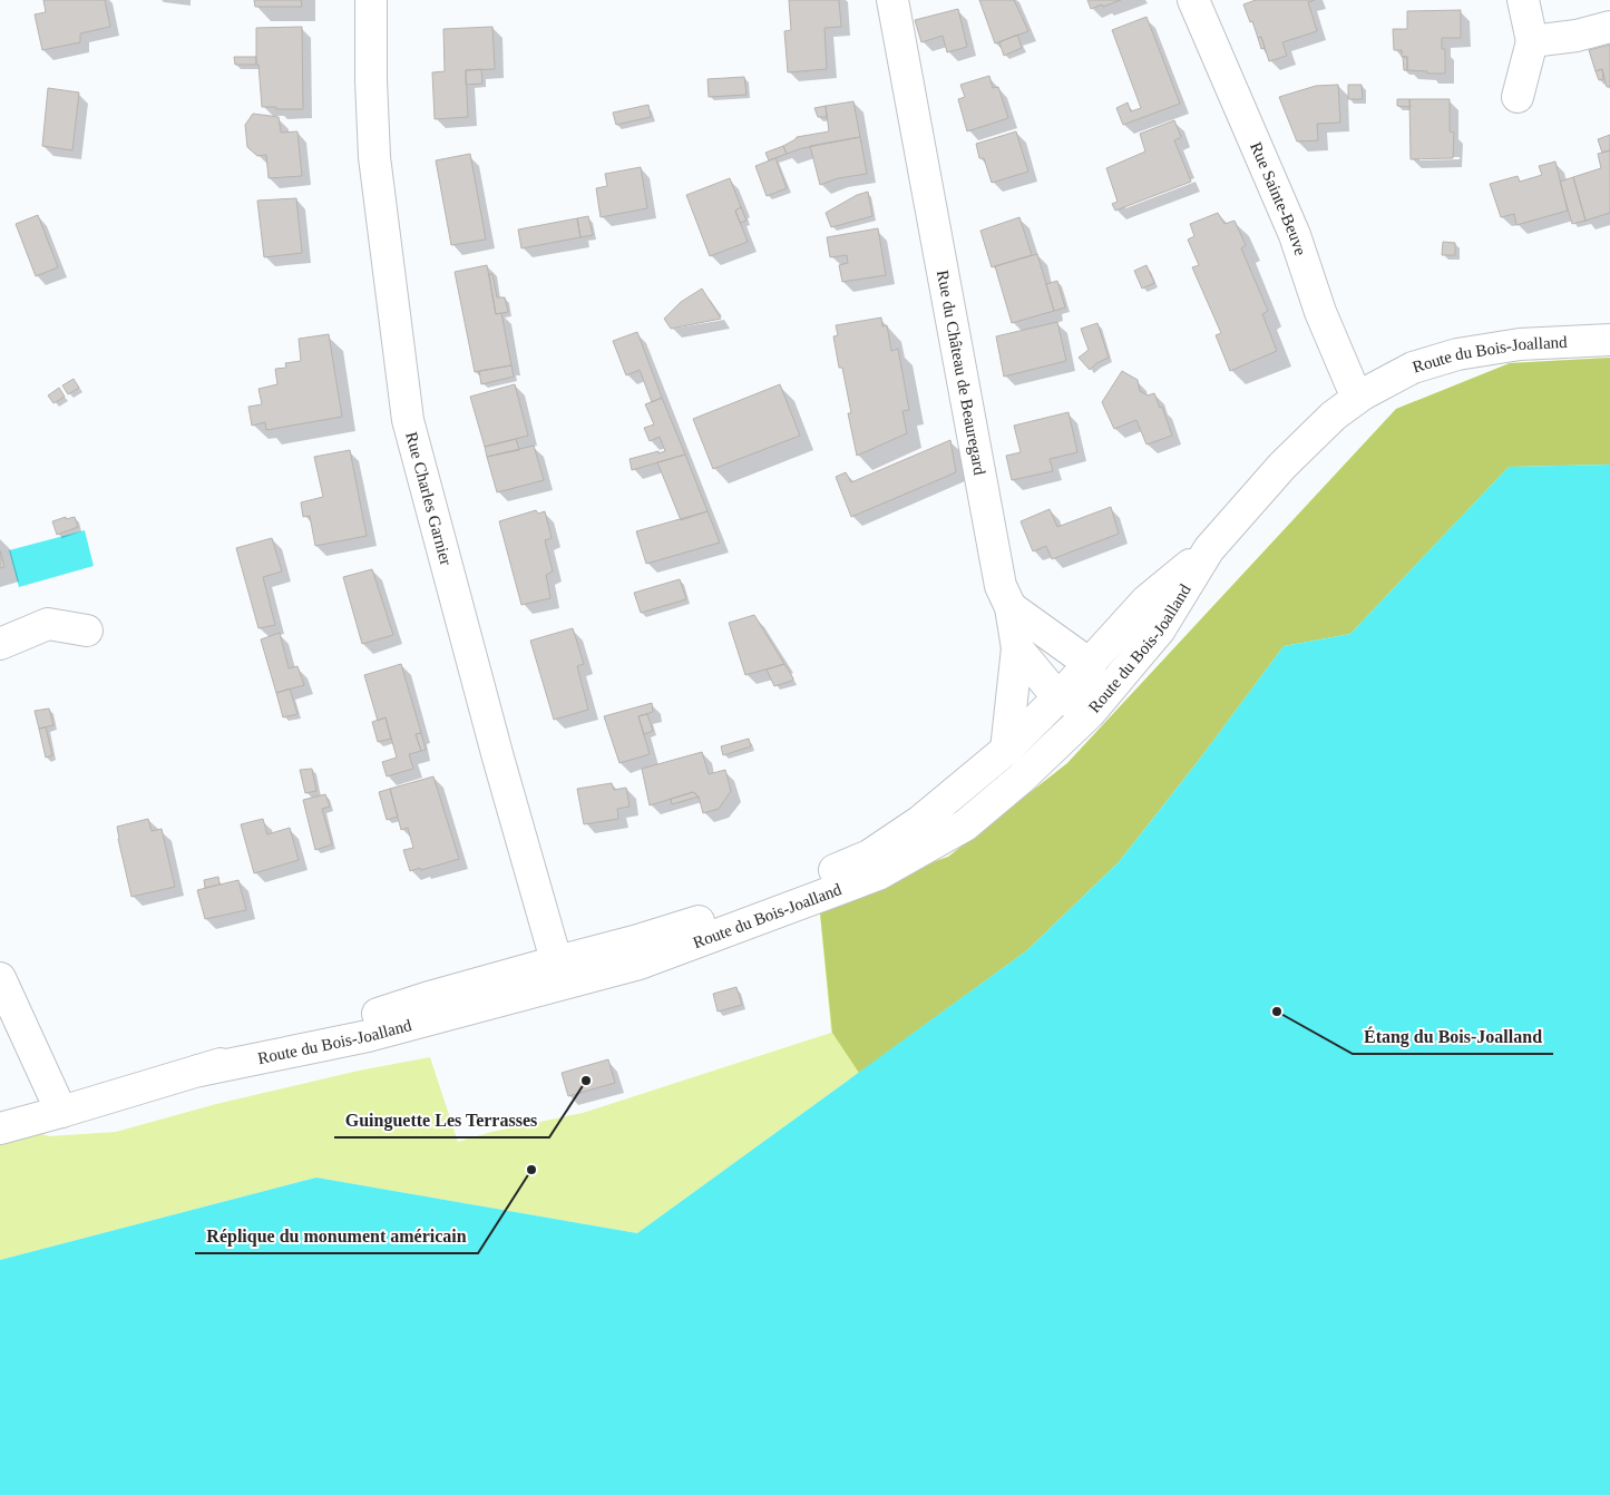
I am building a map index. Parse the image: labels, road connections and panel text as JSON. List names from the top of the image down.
{
  "streets": {
    "street": [
      "Rue Sainte-Beuve",
      "Route du Bois-Joalland",
      "Rue du Château de Beauregard",
      "Rue Charles Garnier"
    ]
  },
  "crossings": [
    ["Rue Sainte-Beuve", "Route du Bois-Joalland"],
    ["Route du Bois-Joalland", "Rue Charles Garnier"]
  ],
  "places": ["Étang du Bois-Joalland", "Guinguette Les Terrasses", "Réplique du monument américain"]
}
